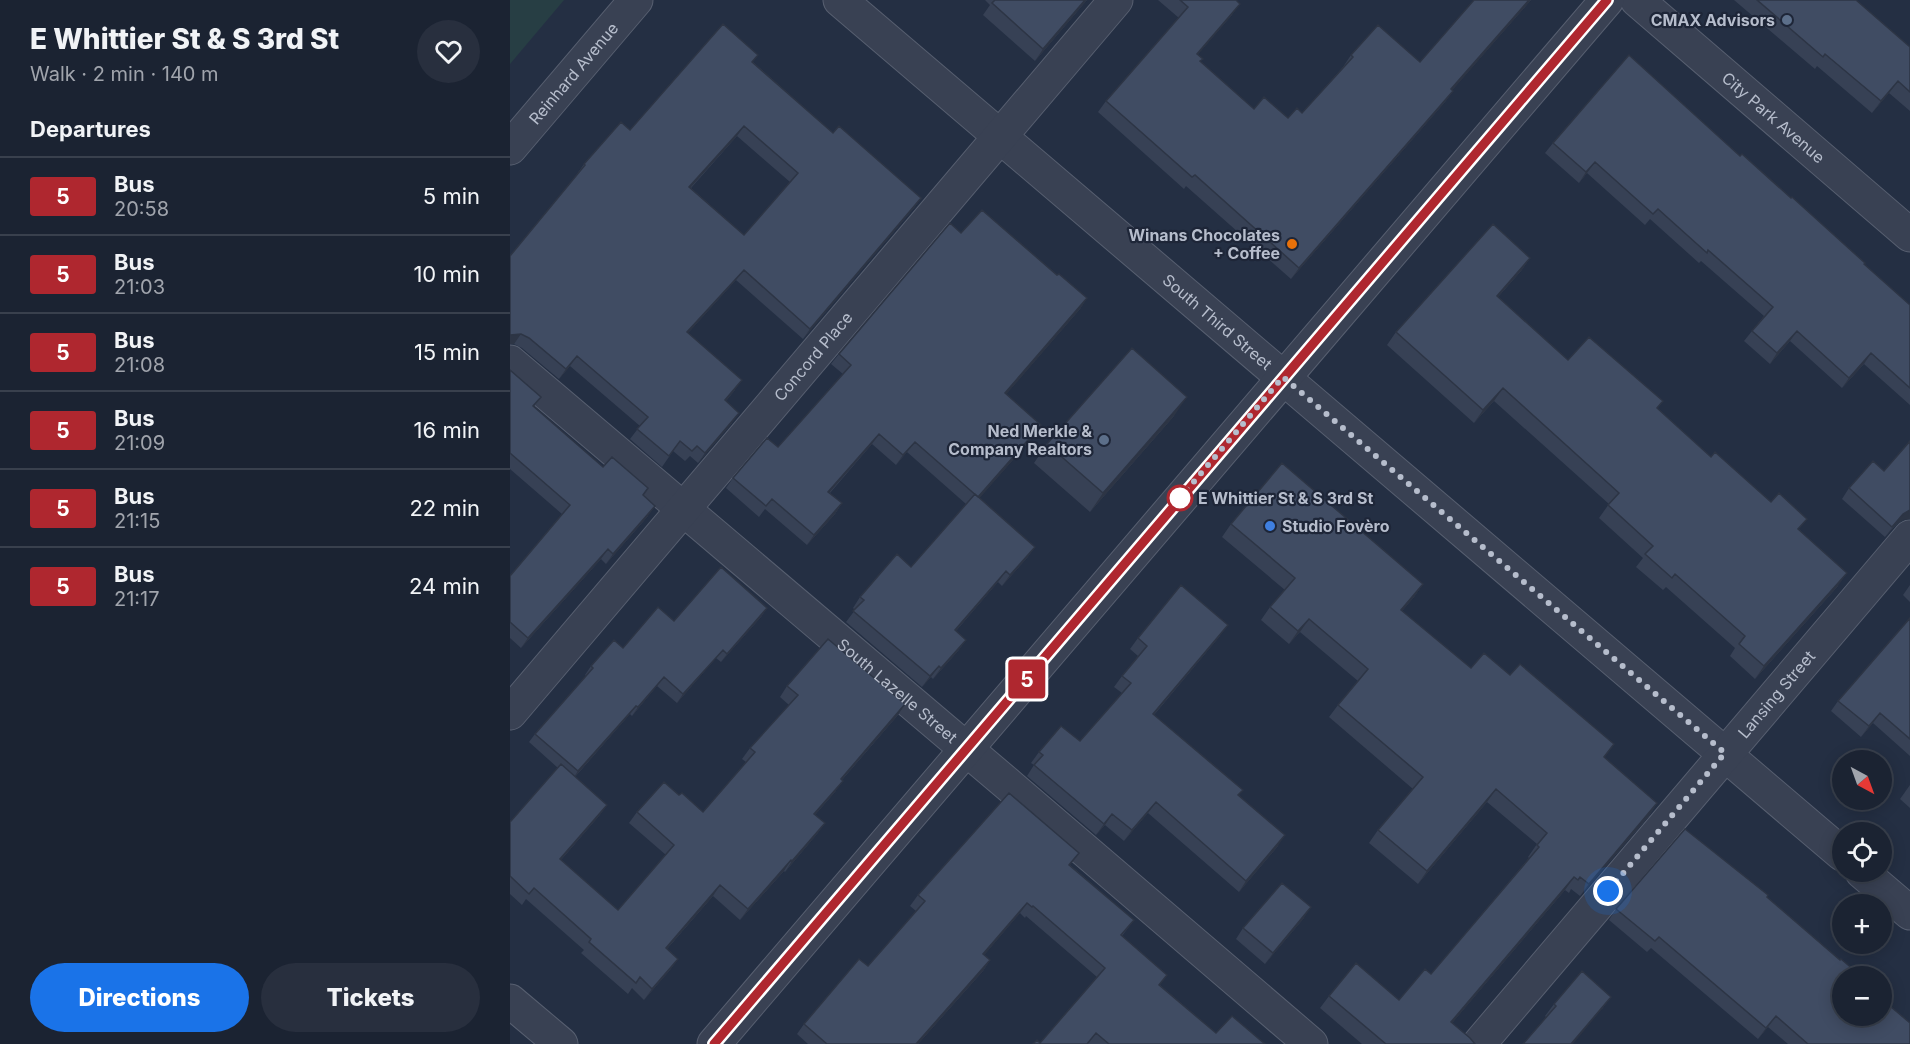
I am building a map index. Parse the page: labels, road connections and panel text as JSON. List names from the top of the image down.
{
  "streets": {
    "street": [
      "Reinhard Avenue",
      "City Park Avenue",
      "South Third Street",
      "Concord Place",
      "South Lazelle Street",
      "Lansing Street"
    ]
  },
  "crossings": [
    ["South Third Street", "Concord Place"],
    ["South Third Street", "Lansing Street"],
    ["Concord Place", "South Lazelle Street"]
  ],
  "places": [
    "CMAX Advisors",
    "Winans Chocolates + Coffee",
    "Ned Merkle & Company Realtors",
    "E Whittier St & S 3rd St",
    "Studio Fovèro"
  ],
  "lines": ["bus line 5"],
  "north": "bottom right",
  "page": {
    "heading": [
      ["E Whittier St & S 3rd St", "Walk · 2 min · 140 m"],
      "Departures"
    ],
    "on_map": "5",
    "list": [
      {
        "mark": "5",
        "name": "Bus",
        "note": "20:58",
        "value": "5 min"
      },
      {
        "mark": "5",
        "name": "Bus",
        "note": "21:03",
        "value": "10 min"
      },
      {
        "mark": "5",
        "name": "Bus",
        "note": "21:08",
        "value": "15 min"
      },
      {
        "mark": "5",
        "name": "Bus",
        "note": "21:09",
        "value": "16 min"
      },
      {
        "mark": "5",
        "name": "Bus",
        "note": "21:15",
        "value": "22 min"
      },
      {
        "mark": "5",
        "name": "Bus",
        "note": "21:17",
        "value": "24 min"
      }
    ],
    "map_buttons": ["+", "−"],
    "buttons": ["Directions", "Tickets"]
  }
}
